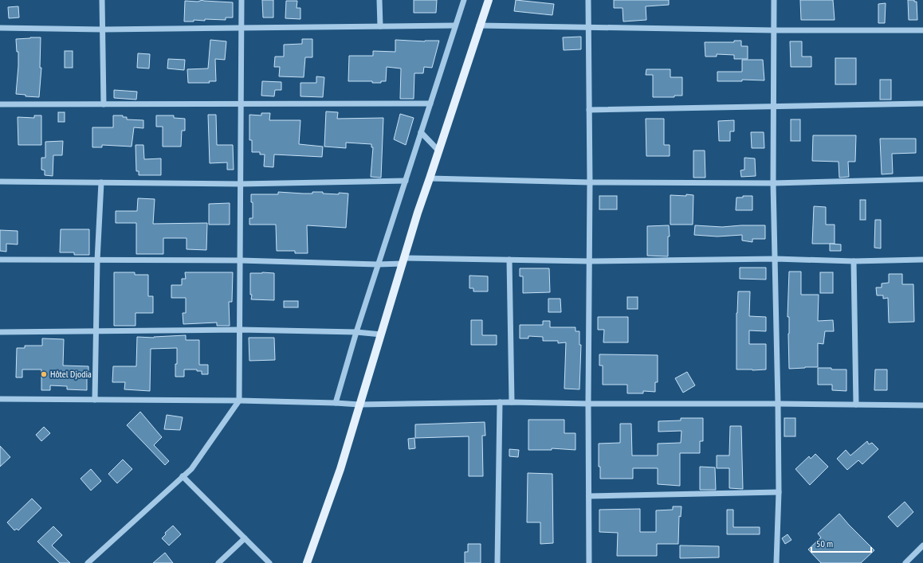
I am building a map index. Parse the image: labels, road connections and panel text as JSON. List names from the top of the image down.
{
  "places": ["Hôtel Djodia"],
  "scale_bar": "50 m"
}
